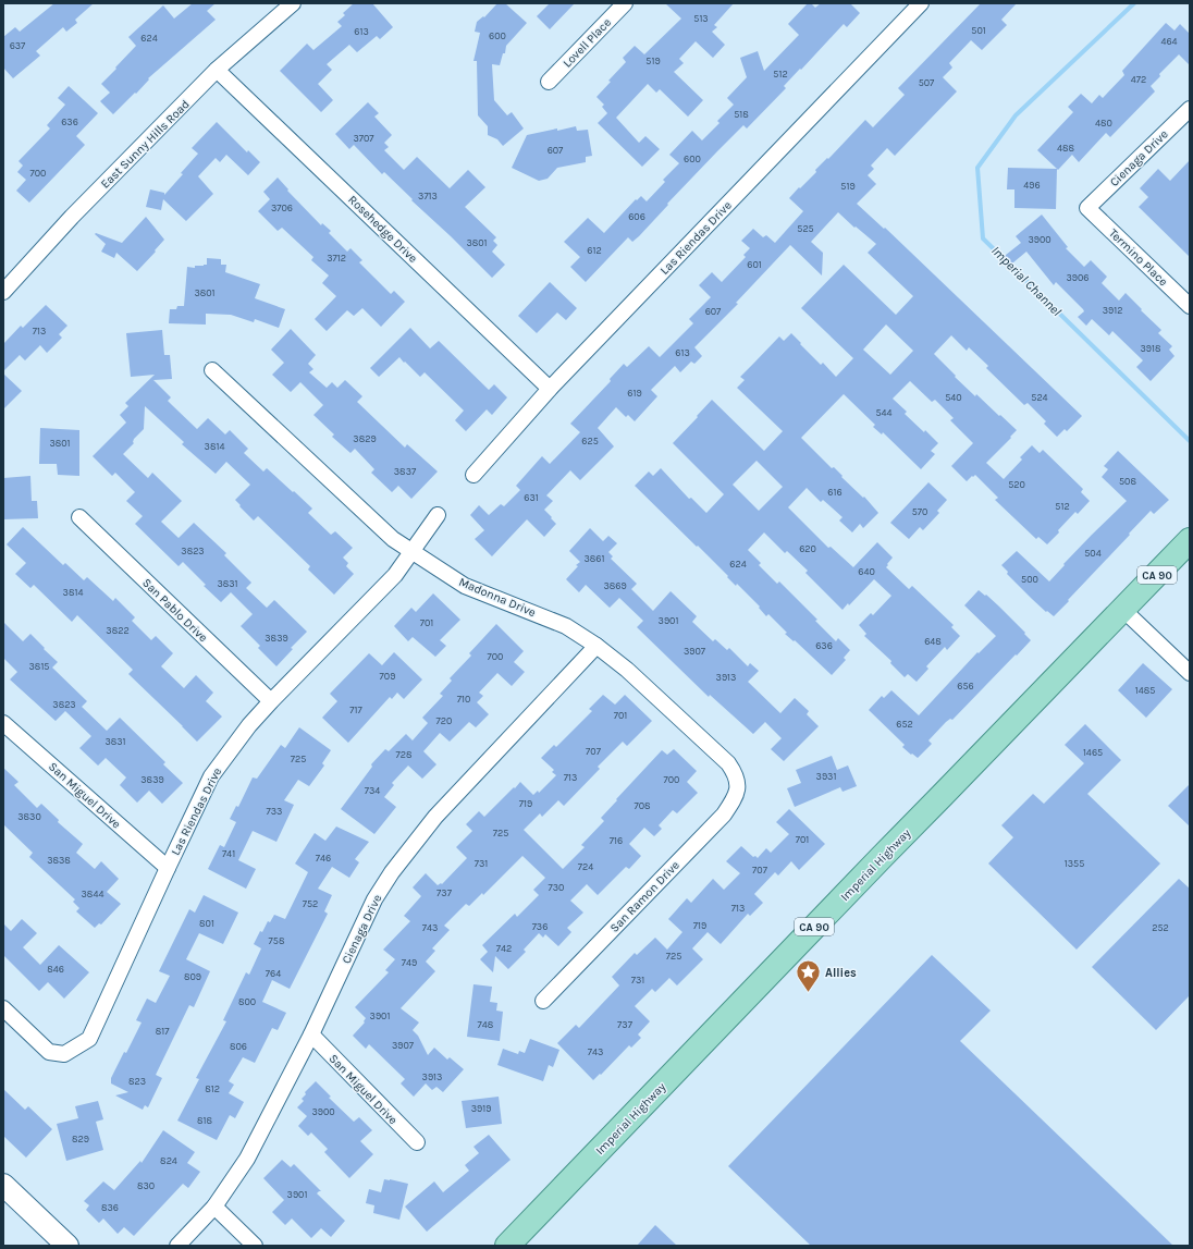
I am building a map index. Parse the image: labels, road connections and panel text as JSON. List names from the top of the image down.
{
  "streets": {
    "main road": ["CA 90", "Imperial Highway"],
    "street": [
      "Lovell Place",
      "East Sunny Hills Road",
      "Cienaga Drive",
      "Rosehedge Drive",
      "Las Riendas Drive",
      "Termino Place",
      "Madonna Drive",
      "San Pablo Drive",
      "San Miguel Drive",
      "San Ramon Drive"
    ]
  },
  "crossings": [
    ["East Sunny Hills Road", "Rosehedge Drive"],
    ["Cienaga Drive", "Termino Place"],
    ["Cienaga Drive", "Madonna Drive"],
    ["Cienaga Drive", "San Miguel Drive"],
    ["Rosehedge Drive", "Las Riendas Drive"],
    ["Las Riendas Drive", "Madonna Drive"],
    ["Las Riendas Drive", "San Pablo Drive"],
    ["Las Riendas Drive", "San Miguel Drive"],
    ["Madonna Drive", "San Ramon Drive"]
  ],
  "water": ["Imperial Channel"],
  "places": {
    "place": ["Allies"]
  },
  "house_numbers": [
    "513",
    "501",
    "613",
    "600",
    "624",
    "464",
    "637",
    "519",
    "512",
    "472",
    "507",
    "518",
    "636",
    "480",
    "3707",
    "488",
    "607",
    "600",
    "700",
    "496",
    "519",
    "3713",
    "3706",
    "606",
    "525",
    "3900",
    "3801",
    "612",
    "3712",
    "601",
    "3906",
    "3801",
    "3912",
    "607",
    "713",
    "3918",
    "613",
    "619",
    "540",
    "524",
    "544",
    "3829",
    "625",
    "3801",
    "3814",
    "3837",
    "508",
    "520",
    "616",
    "631",
    "512",
    "570",
    "620",
    "3823",
    "504",
    "3861",
    "624",
    "640",
    "500",
    "3831",
    "3869",
    "3814",
    "3901",
    "701",
    "3822",
    "3839",
    "648",
    "636",
    "3907",
    "700",
    "3815",
    "709",
    "3913",
    "656",
    "1485",
    "710",
    "3823",
    "717",
    "701",
    "720",
    "652",
    "3831",
    "707",
    "1465",
    "728",
    "725",
    "3931",
    "713",
    "3839",
    "700",
    "734",
    "719",
    "708",
    "733",
    "3830",
    "725",
    "701",
    "716",
    "741",
    "746",
    "3838",
    "731",
    "1355",
    "724",
    "707",
    "730",
    "737",
    "3844",
    "752",
    "713",
    "801",
    "719",
    "736",
    "743",
    "252",
    "758",
    "742",
    "725",
    "749",
    "846",
    "764",
    "809",
    "731",
    "800",
    "3901",
    "748",
    "737",
    "817",
    "3907",
    "806",
    "743",
    "3913",
    "823",
    "812",
    "3919",
    "3900",
    "818",
    "829",
    "824",
    "830",
    "3901",
    "836"
  ]
}
